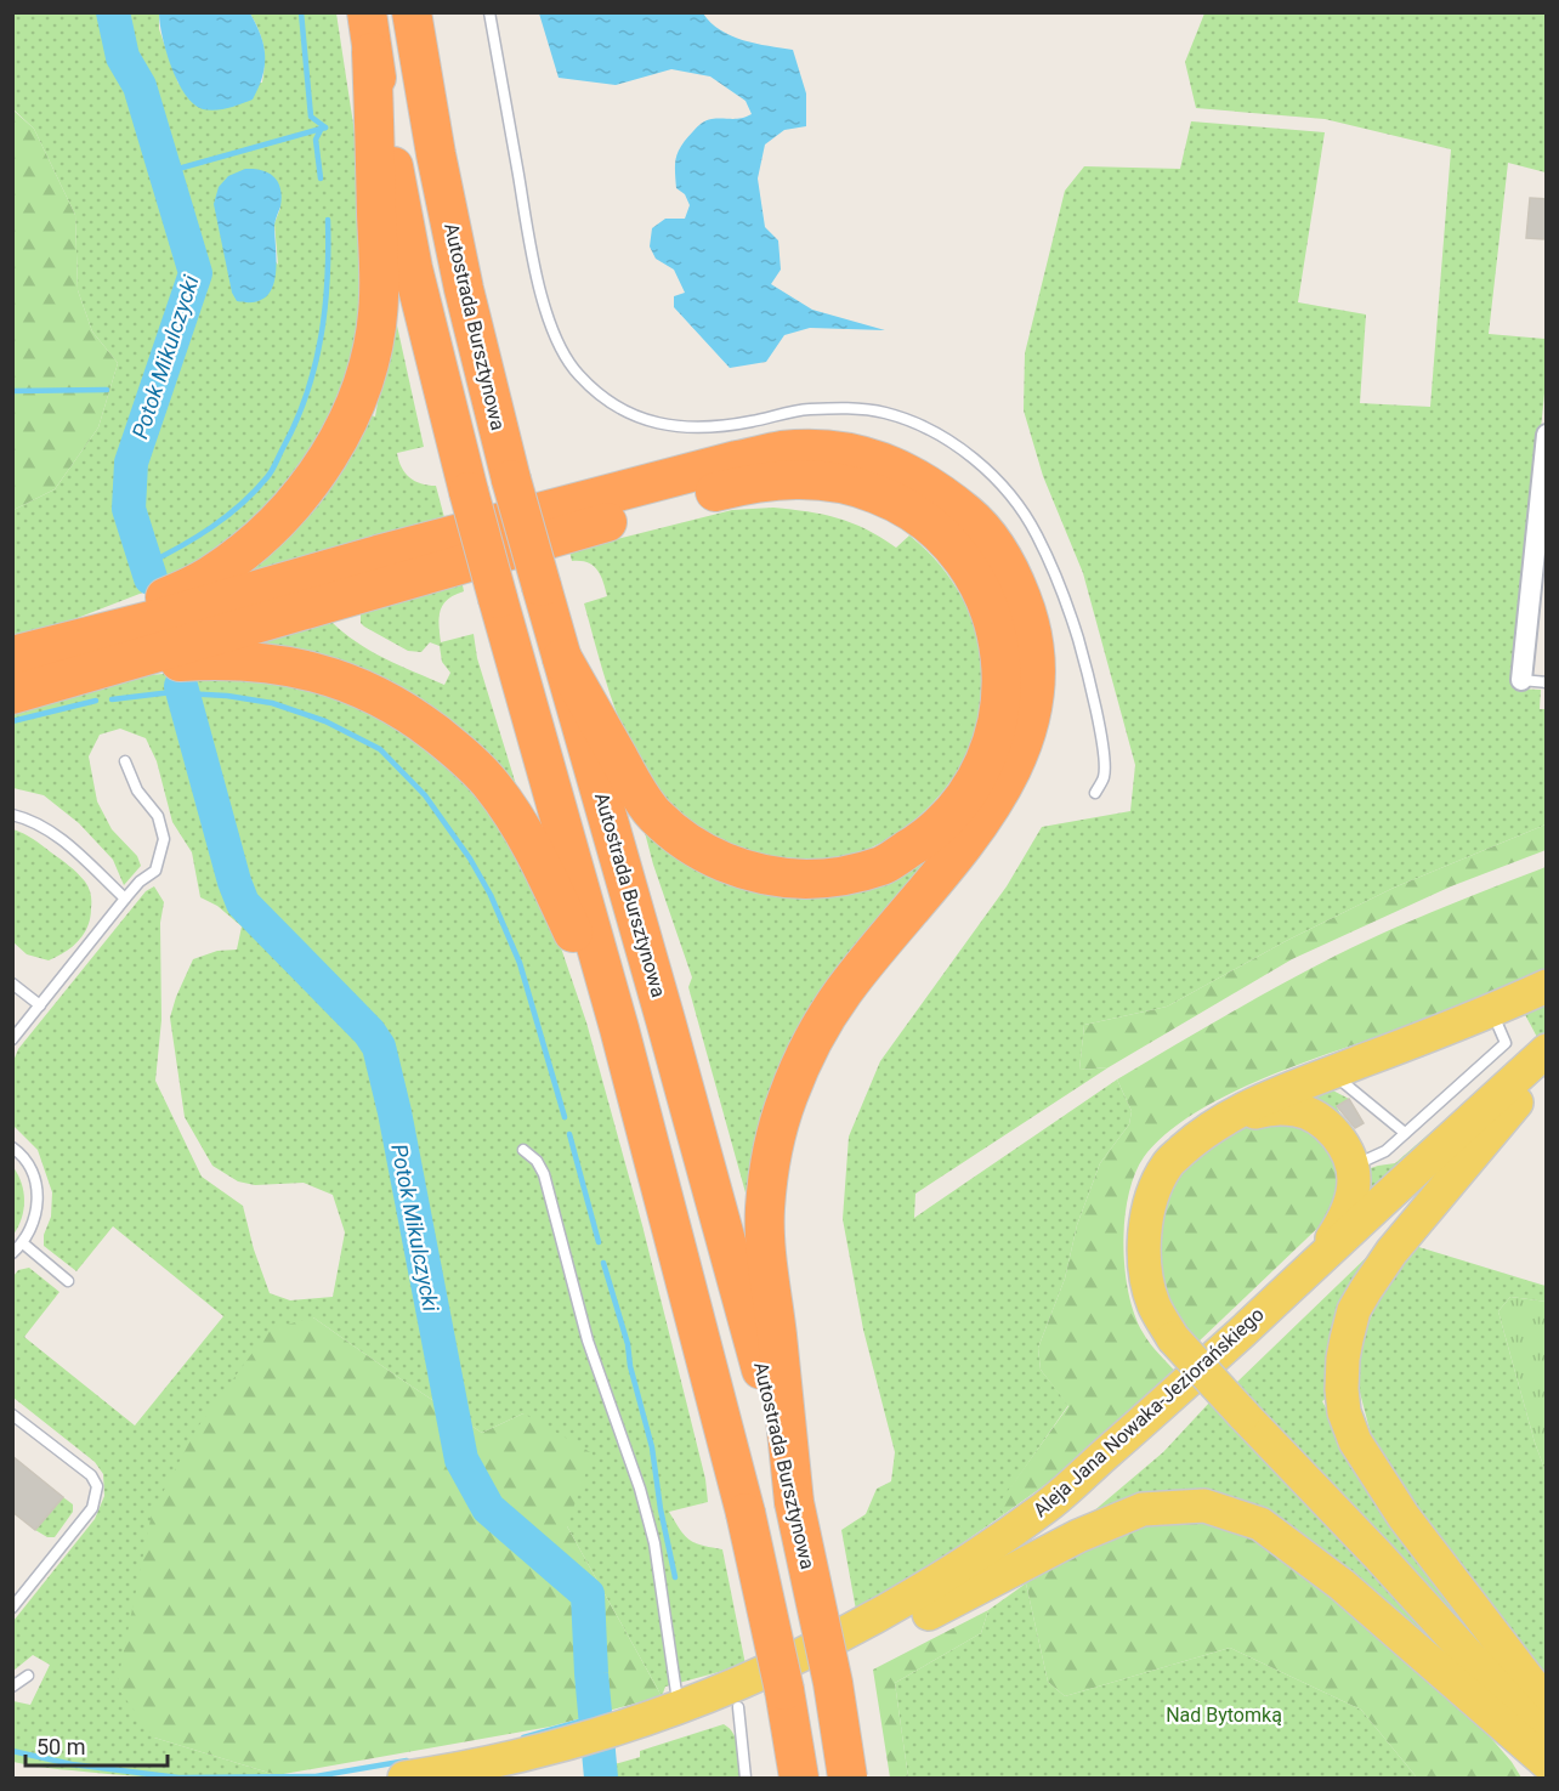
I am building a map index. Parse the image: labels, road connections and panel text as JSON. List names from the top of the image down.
{
  "streets": {
    "highway": ["Autostrada Bursztynowa"],
    "main road": ["Aleja Jana Nowaka-Jeziorańskiego"]
  },
  "water": ["Potok Mikulczycki"],
  "parks": ["Nad Bytomką"],
  "scale_bar": "50 m"
}
